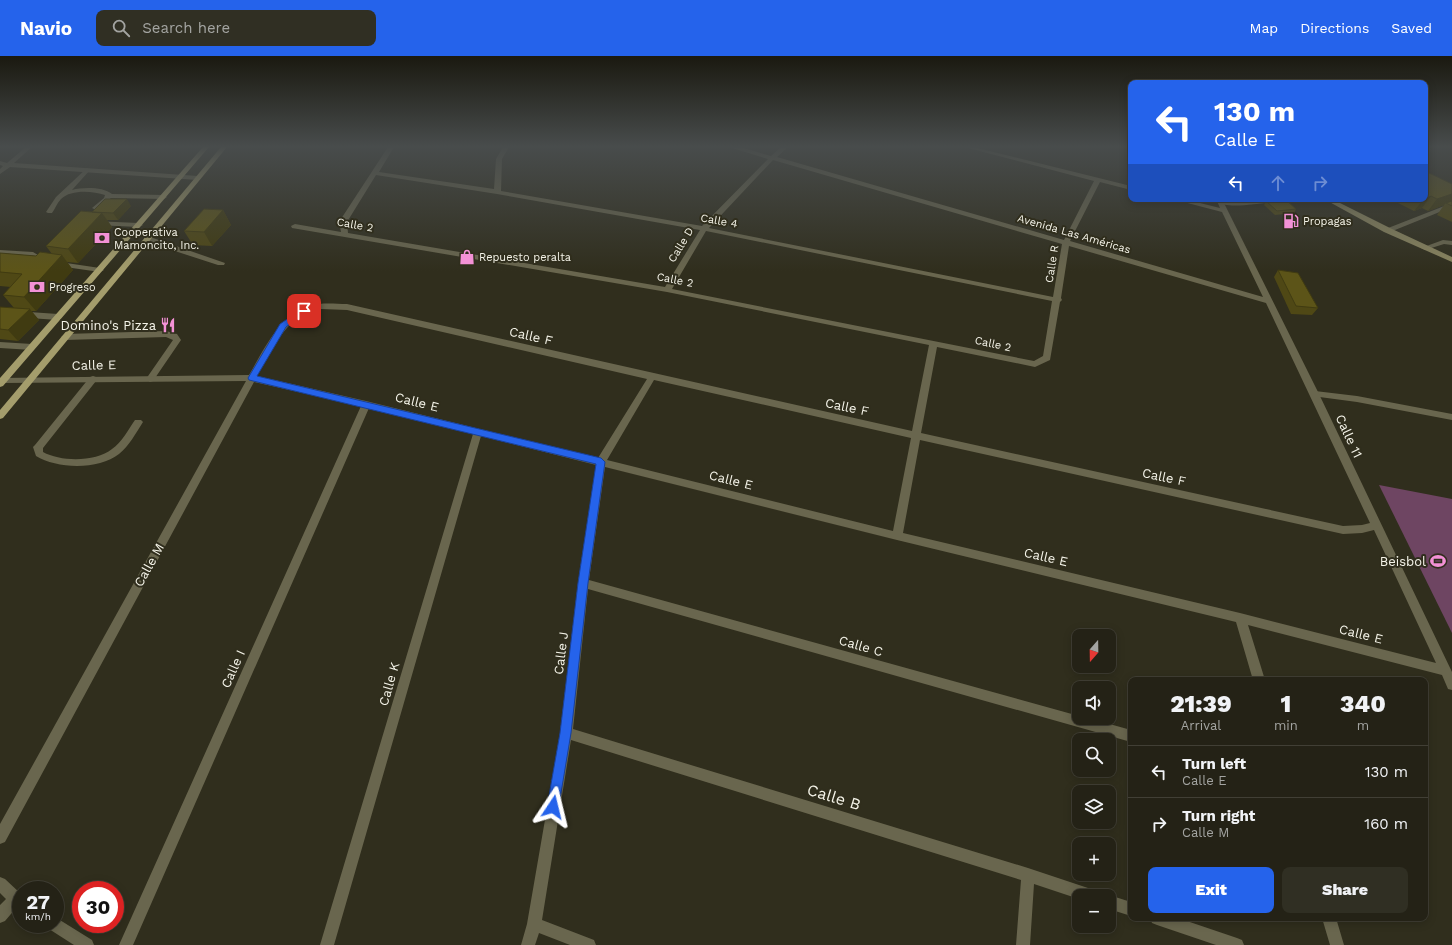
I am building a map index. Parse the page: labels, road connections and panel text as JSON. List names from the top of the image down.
{
  "streets": {
    "street": [
      "Calle 4",
      "Calle 2",
      "Avenida Las Américas",
      "Calle D",
      "Calle R",
      "Calle F",
      "Calle E",
      "Calle 11",
      "Calle M",
      "Calle C",
      "Calle J",
      "Calle I",
      "Calle K",
      "Calle B"
    ]
  },
  "crossings": [
    ["Calle 4", "Calle D"],
    ["Calle 4", "Calle R"],
    ["Calle 2", "Calle D"],
    ["Calle 2", "Calle R"],
    ["Avenida Las Américas", "Calle R"],
    ["Avenida Las Américas", "Calle 11"],
    ["Calle F", "Calle 11"],
    ["Calle F", "Calle M"],
    ["Calle F", "Calle J"],
    ["Calle E", "Calle 11"],
    ["Calle E", "Calle M"],
    ["Calle E", "Calle J"],
    ["Calle E", "Calle I"],
    ["Calle E", "Calle K"],
    ["Calle C", "Calle J"],
    ["Calle J", "Calle B"]
  ],
  "places": {
    "fuel station": ["Propagas"],
    "bank": ["Cooperativa Mamoncito, Inc.", "Progreso"],
    "shop": ["Repuesto peralta"],
    "restaurant": ["Domino's Pizza"],
    "sports": ["Beisbol"]
  },
  "north": "bottom",
  "page": {
    "header": "Navio",
    "search": "Search here",
    "nav": ["Map", "Directions", "Saved"],
    "turn": ["130 m", "Calle E"],
    "map_buttons": ["+", "−"],
    "eta": [
      "21:39",
      "Arrival",
      "1",
      "min",
      "340",
      "m"
    ],
    "list": [
      {
        "name": "Turn left",
        "note": "Calle E",
        "value": "130 m"
      },
      {
        "name": "Turn right",
        "note": "Calle M",
        "value": "160 m"
      }
    ],
    "buttons": ["Exit", "Share"],
    "speed": "27 km/h",
    "limit": "30"
  }
}
